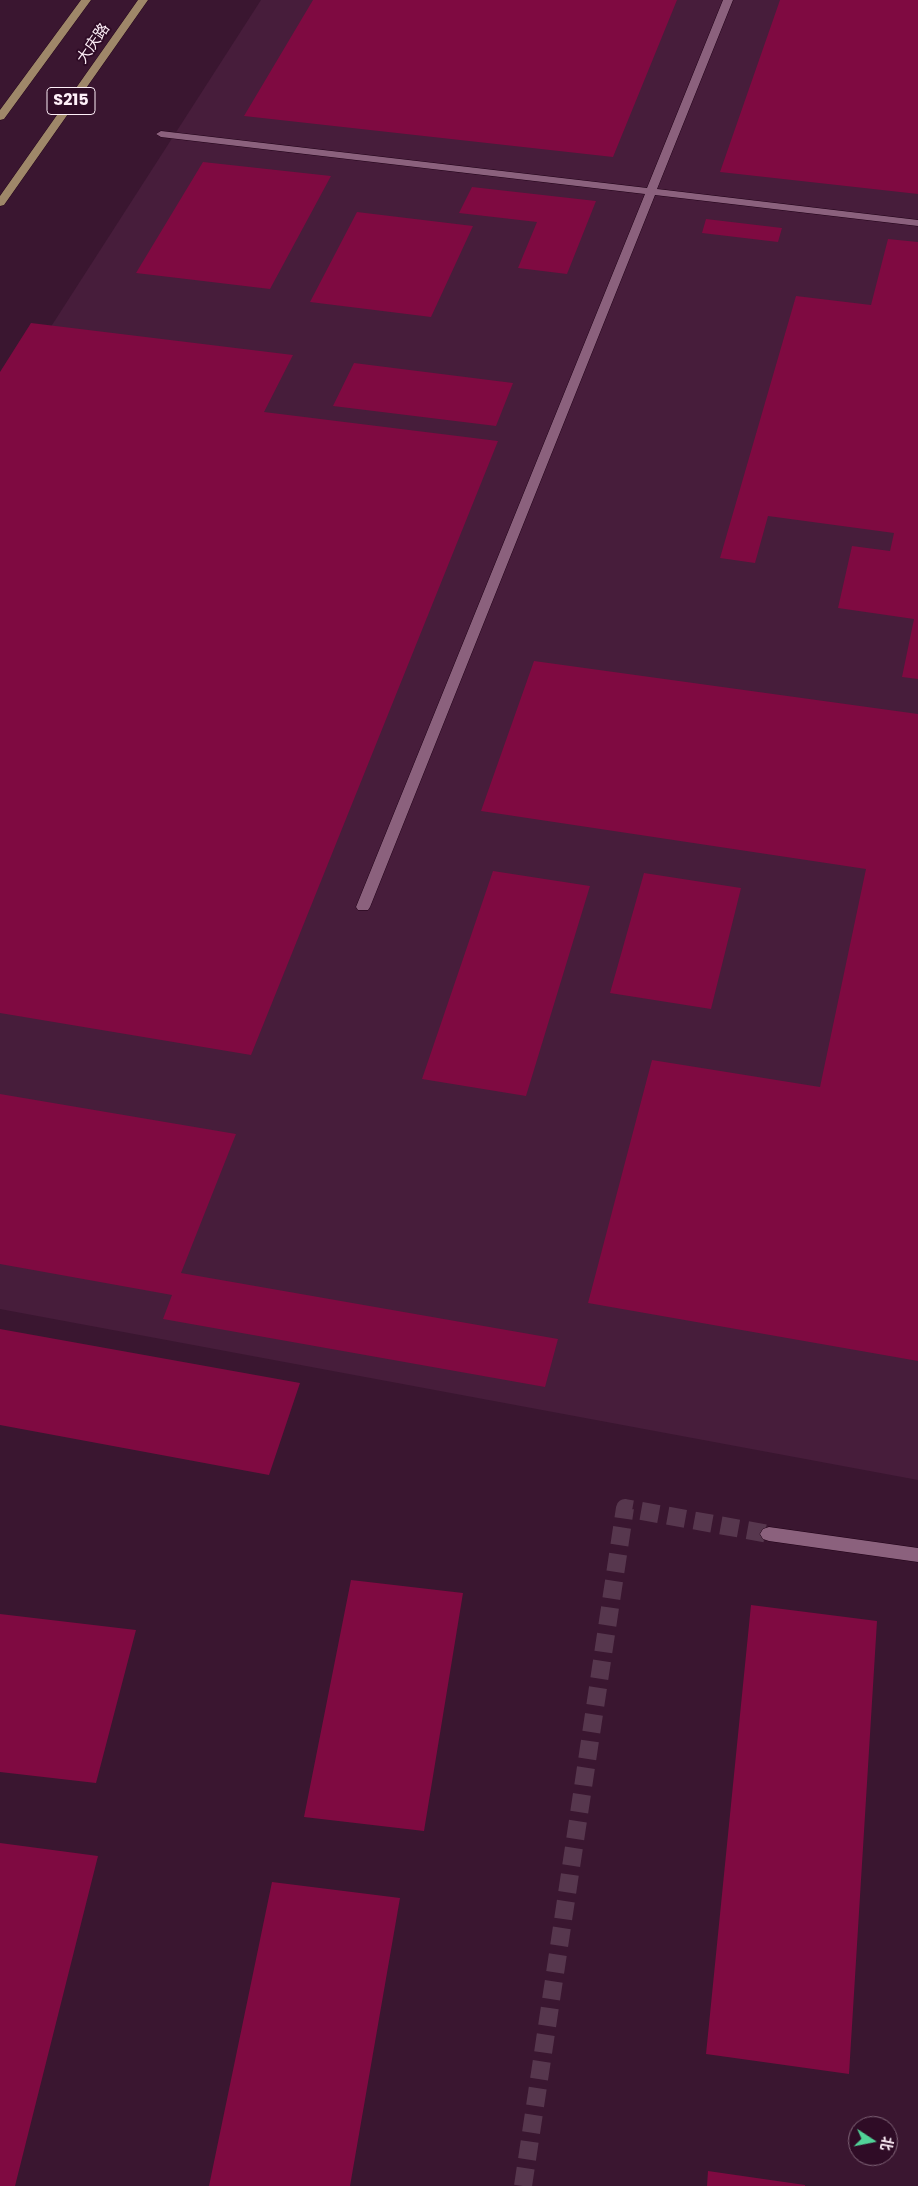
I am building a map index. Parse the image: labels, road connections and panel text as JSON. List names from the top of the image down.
{
  "streets": {
    "main road": ["大庆路", "S215"]
  },
  "north": "right"
}
